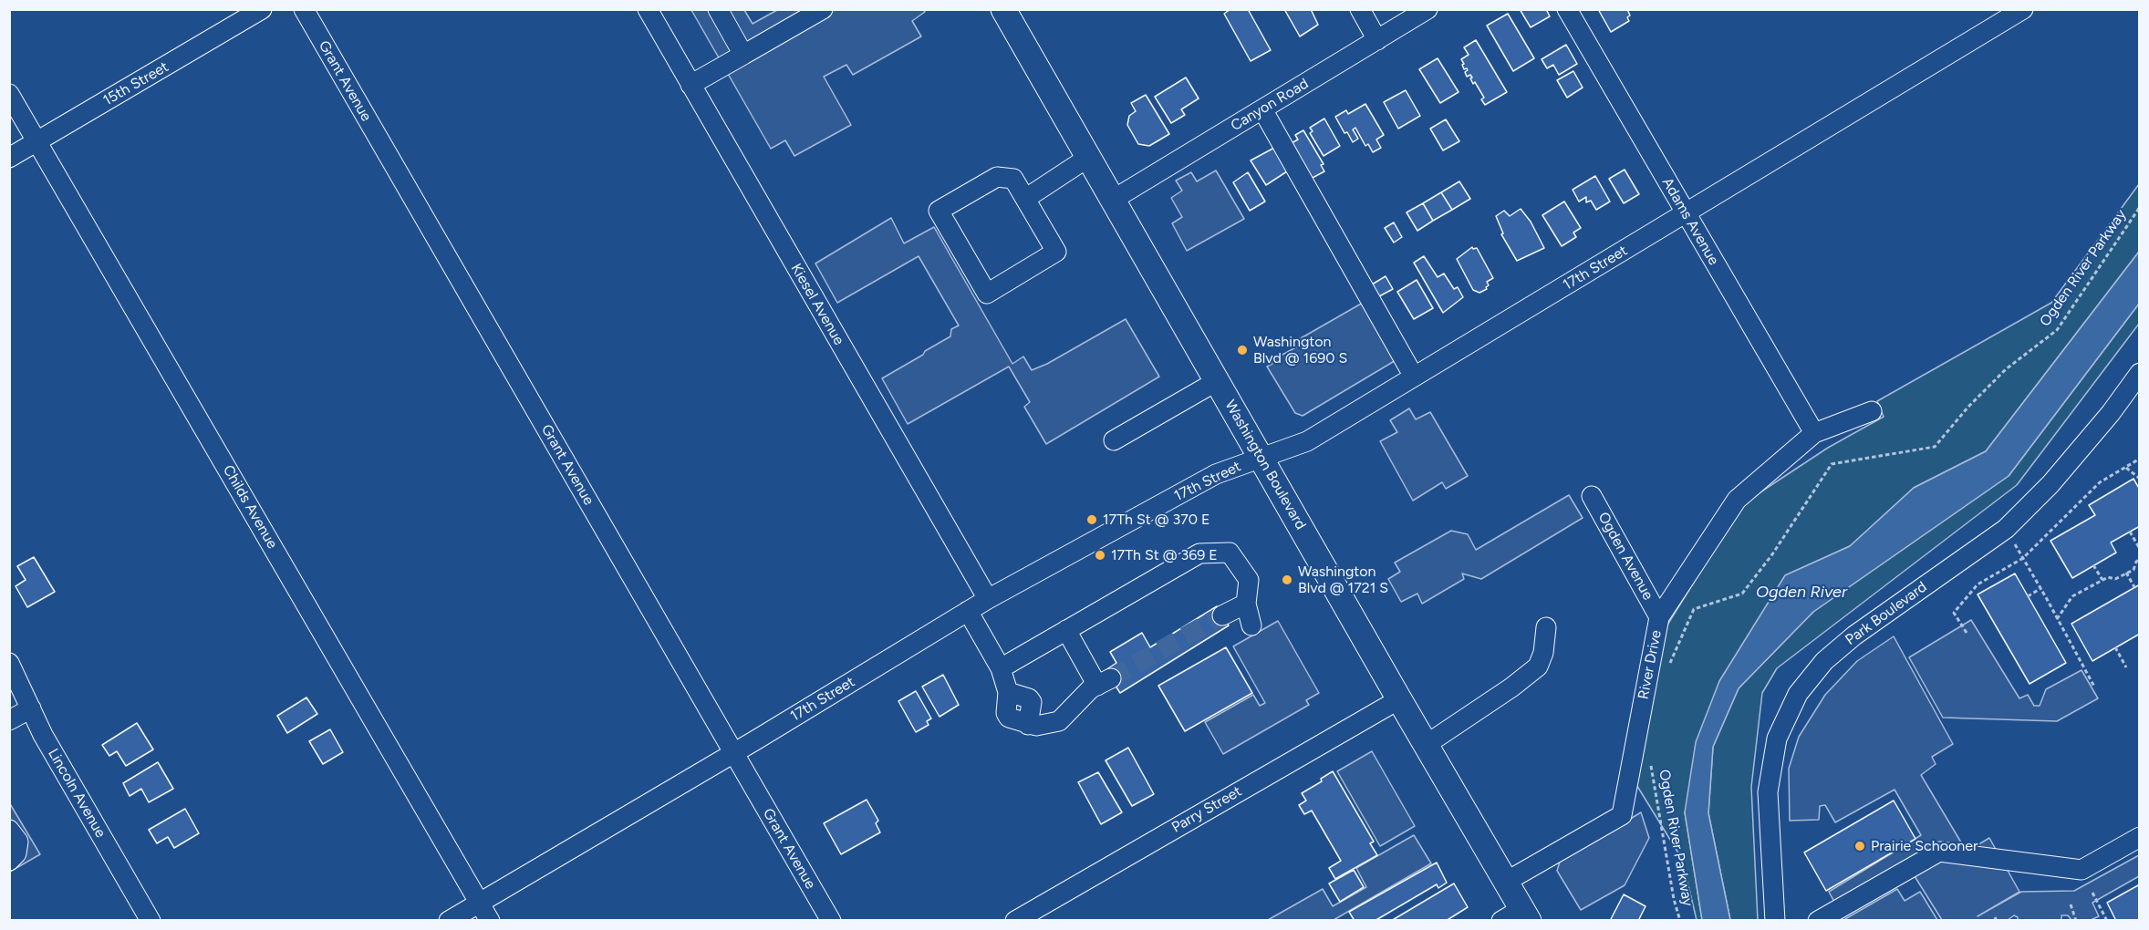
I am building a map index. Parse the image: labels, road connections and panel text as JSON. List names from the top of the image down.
{
  "streets": {
    "main road": ["Washington Boulevard"],
    "street": [
      "Grant Avenue",
      "15th Street",
      "Canyon Road",
      "Adams Avenue",
      "17th Street",
      "Kiesel Avenue",
      "Childs Avenue",
      "Ogden Avenue",
      "Park Boulevard",
      "River Drive",
      "Lincoln Avenue",
      "Parry Street"
    ],
    "path": ["Ogden River Parkway"]
  },
  "crossings": [
    ["Grant Avenue", "17th Street"],
    ["15th Street", "Childs Avenue"],
    ["Canyon Road", "Washington Boulevard"],
    ["Adams Avenue", "17th Street"],
    ["Adams Avenue", "River Drive"],
    ["17th Street", "Kiesel Avenue"],
    ["17th Street", "Washington Boulevard"],
    ["17th Street", "Childs Avenue"],
    ["Washington Boulevard", "River Drive"],
    ["Washington Boulevard", "Parry Street"],
    ["Ogden Avenue", "River Drive"]
  ],
  "water": ["Ogden River"],
  "places": [
    "Washington Blvd @ 1690 S",
    "17Th St @ 370 E",
    "17Th St @ 369 E",
    "Washington Blvd @ 1721 S",
    "Prairie Schooner"
  ]
}
